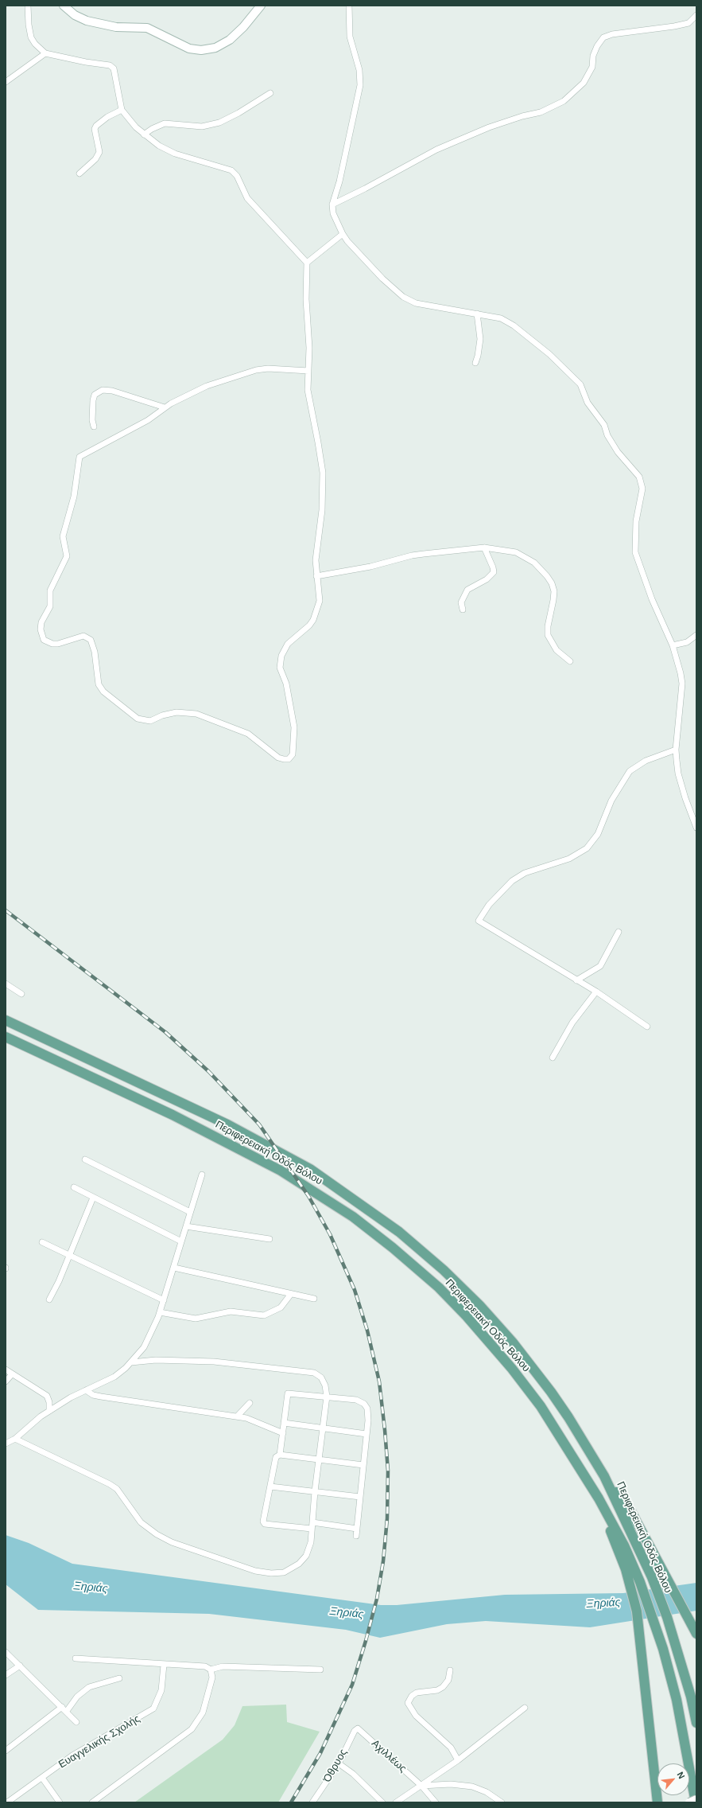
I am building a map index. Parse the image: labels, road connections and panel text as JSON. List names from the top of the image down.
{
  "streets": {
    "main road": ["Περιφερειακή Οδός Βόλου"],
    "street": ["Ευαγγελικής Σχολής", "Αχιλλέως", "Όθρυος"]
  },
  "crossings": [
    ["Αχιλλέως", "Όθρυος"]
  ],
  "water": ["Ξηριάς"],
  "north": "top right"
}
